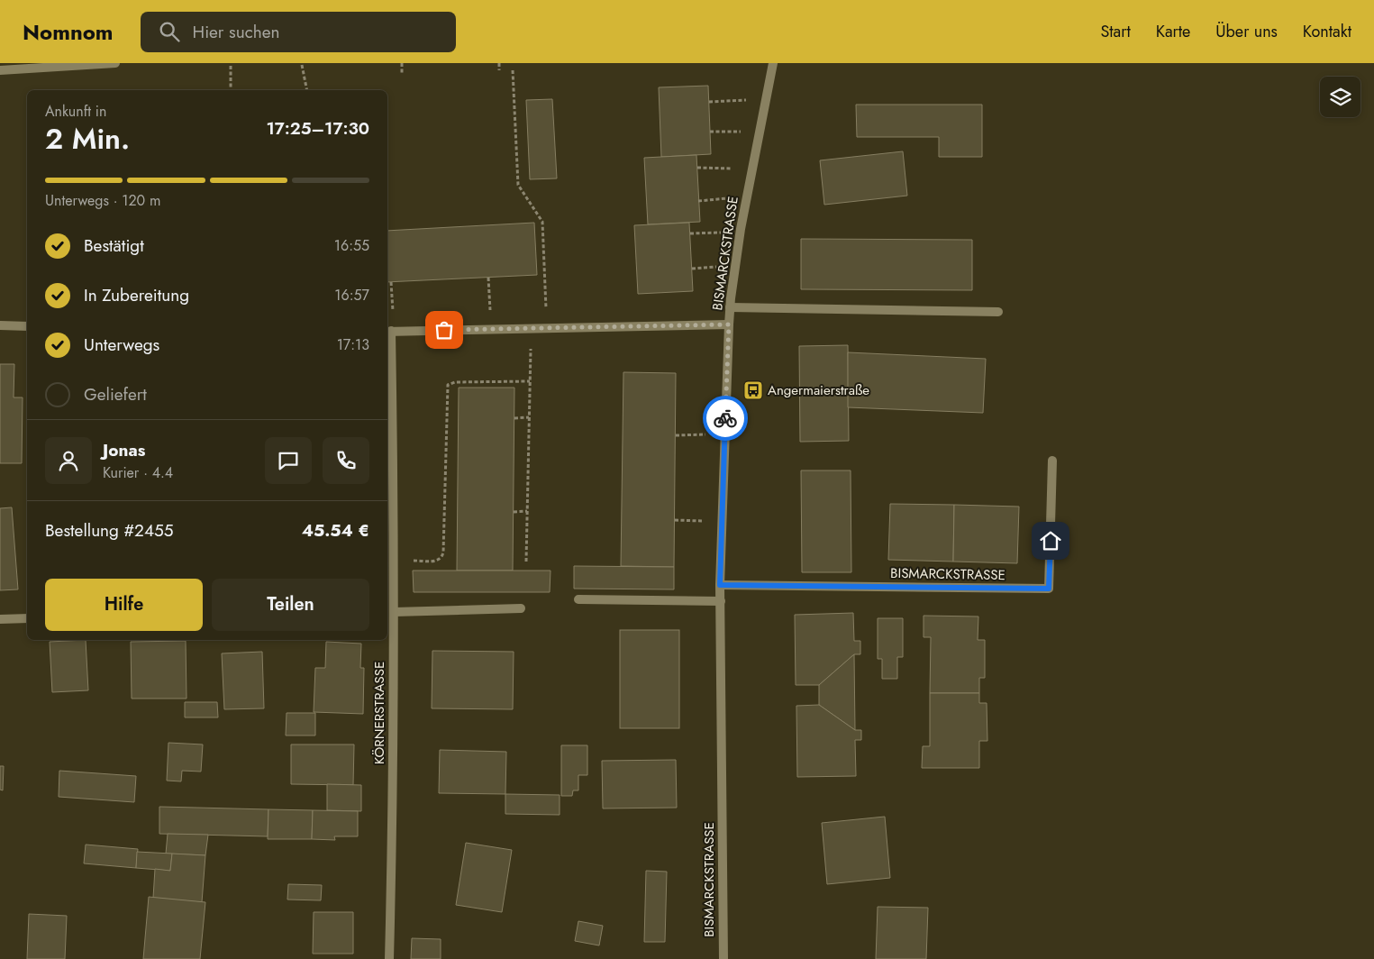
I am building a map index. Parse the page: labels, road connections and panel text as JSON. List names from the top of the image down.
{
  "streets": {
    "street": ["BISMARCKSTRASSE", "KÖRNERSTRASSE"]
  },
  "places": {
    "bus stop": ["Angermaierstraße"]
  },
  "page": {
    "header": "Nomnom",
    "search": "Hier suchen",
    "nav": [
      "Start",
      "Karte",
      "Über uns",
      "Kontakt"
    ],
    "heading": ["2 Min.", "Ankunft in", "17:25–17:30"],
    "panel": [
      "Jonas",
      "Kurier · 4.4",
      "Bestellung #2455",
      "45.54 €"
    ],
    "bar": "Unterwegs · 120 m",
    "list": [
      ["Bestätigt", "16:55"],
      ["In Zubereitung", "16:57"],
      ["Unterwegs", "17:13"],
      "Geliefert"
    ],
    "buttons": ["Hilfe", "Teilen"]
  }
}
